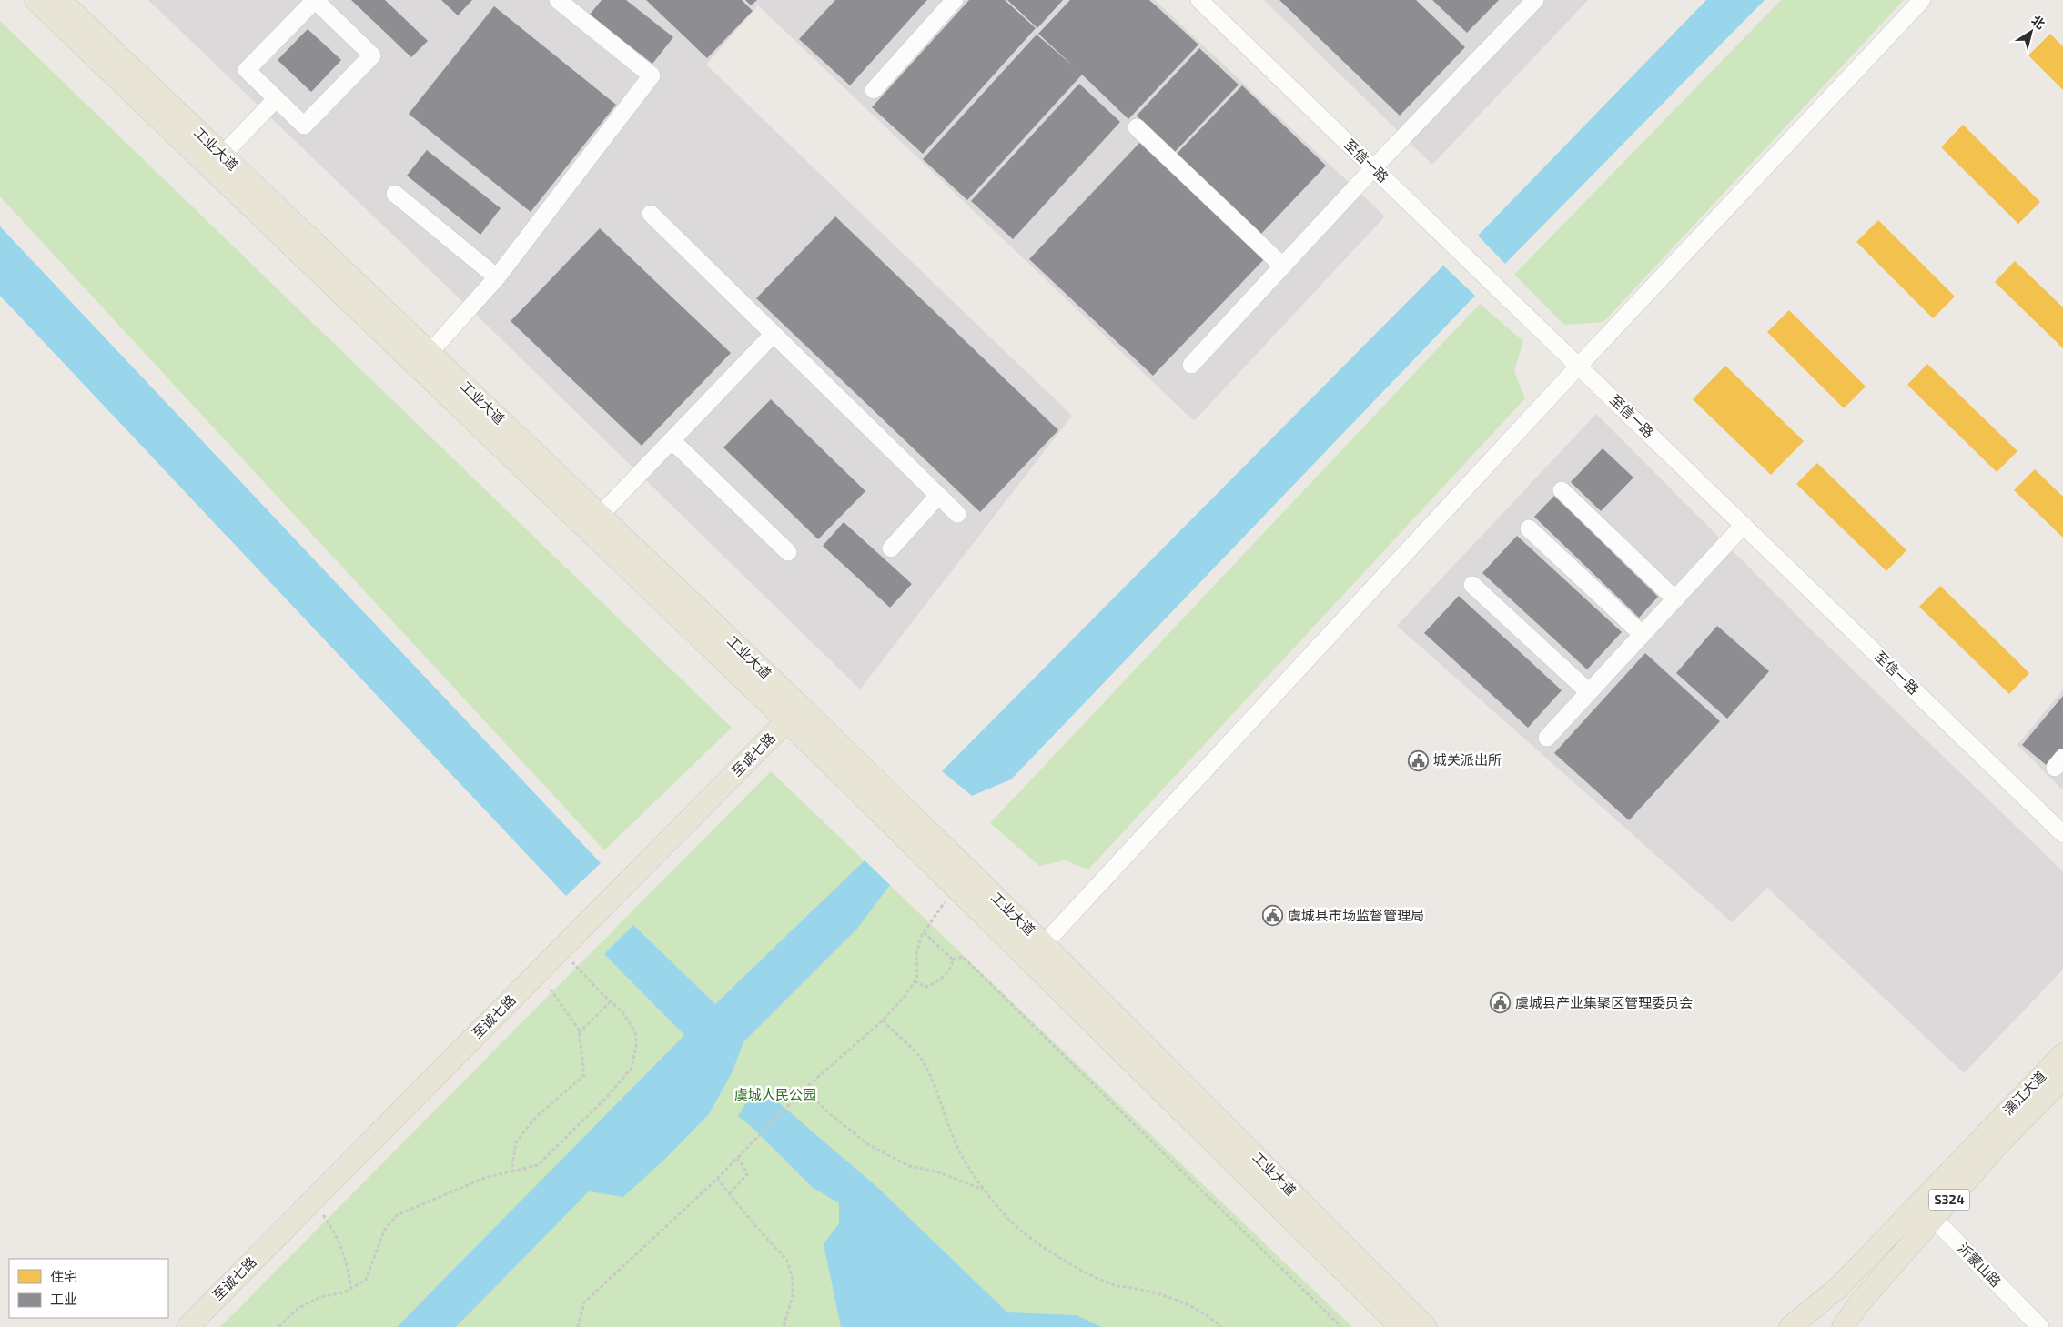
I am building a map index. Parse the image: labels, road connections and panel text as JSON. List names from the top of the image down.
{
  "streets": {
    "main road": [
      "工业大道",
      "至诚七路",
      "漓江大道",
      "S324"
    ],
    "street": ["至信一路", "沂蒙山路"]
  },
  "crossings": [
    ["工业大道", "至诚七路"],
    ["漓江大道", "S324"],
    ["漓江大道", "沂蒙山路"],
    ["S324", "沂蒙山路"]
  ],
  "parks": ["虞城人民公园"],
  "places": {
    "public building": ["城关派出所", "虞城县市场监督管理局", "虞城县产业集聚区管理委员会"]
  },
  "legend": ["住宅", "工业"],
  "north": "top right"
}
